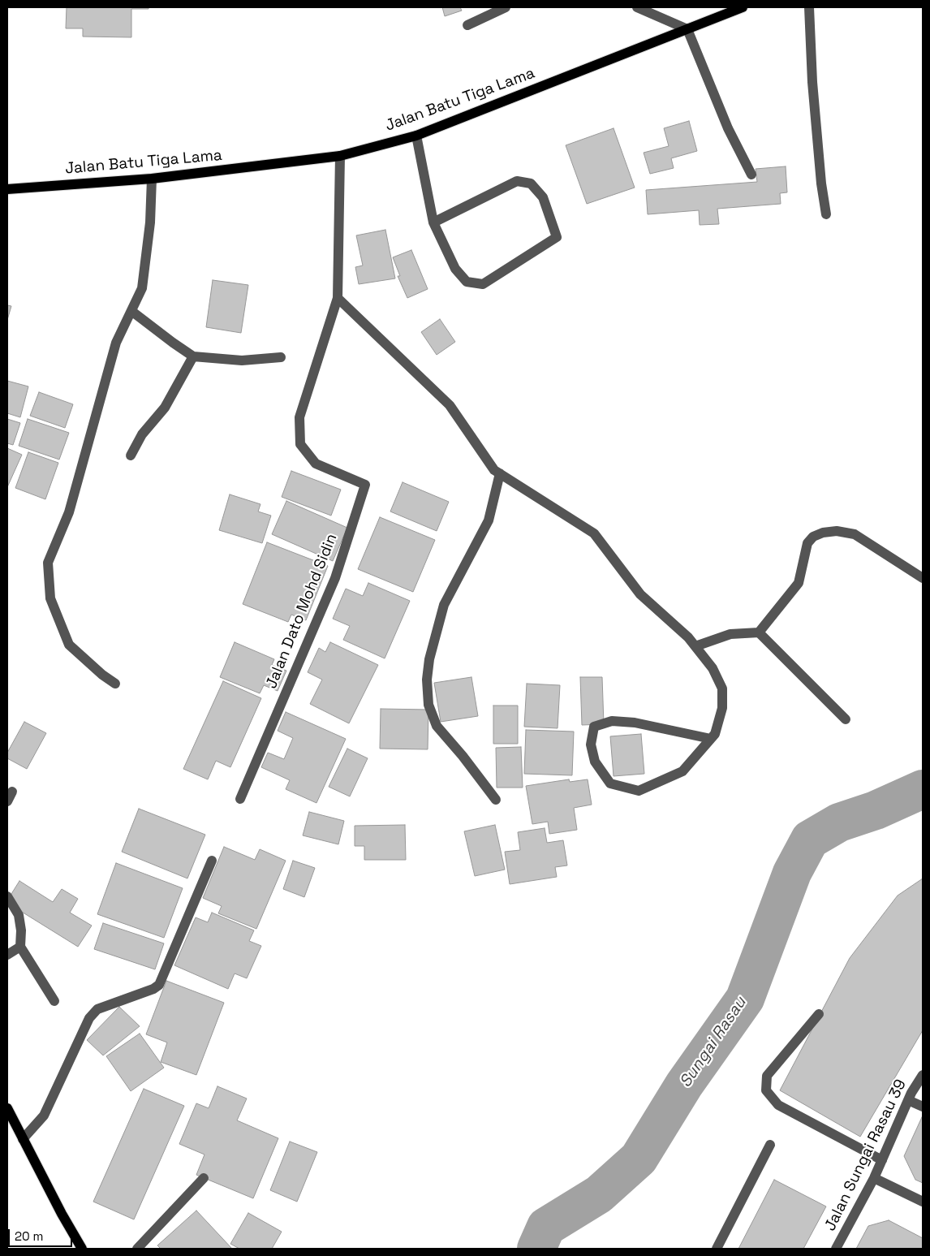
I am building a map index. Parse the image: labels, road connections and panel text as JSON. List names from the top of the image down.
{
  "streets": {
    "main road": ["Jalan Batu Tiga Lama"],
    "street": ["Jalan Dato Mohd Sidin", "Jalan Sungai Rasau 39"]
  },
  "crossings": [
    ["Jalan Batu Tiga Lama", "Jalan Dato Mohd Sidin"]
  ],
  "water": ["Sungai Rasau"],
  "scale_bar": "20 m"
}
